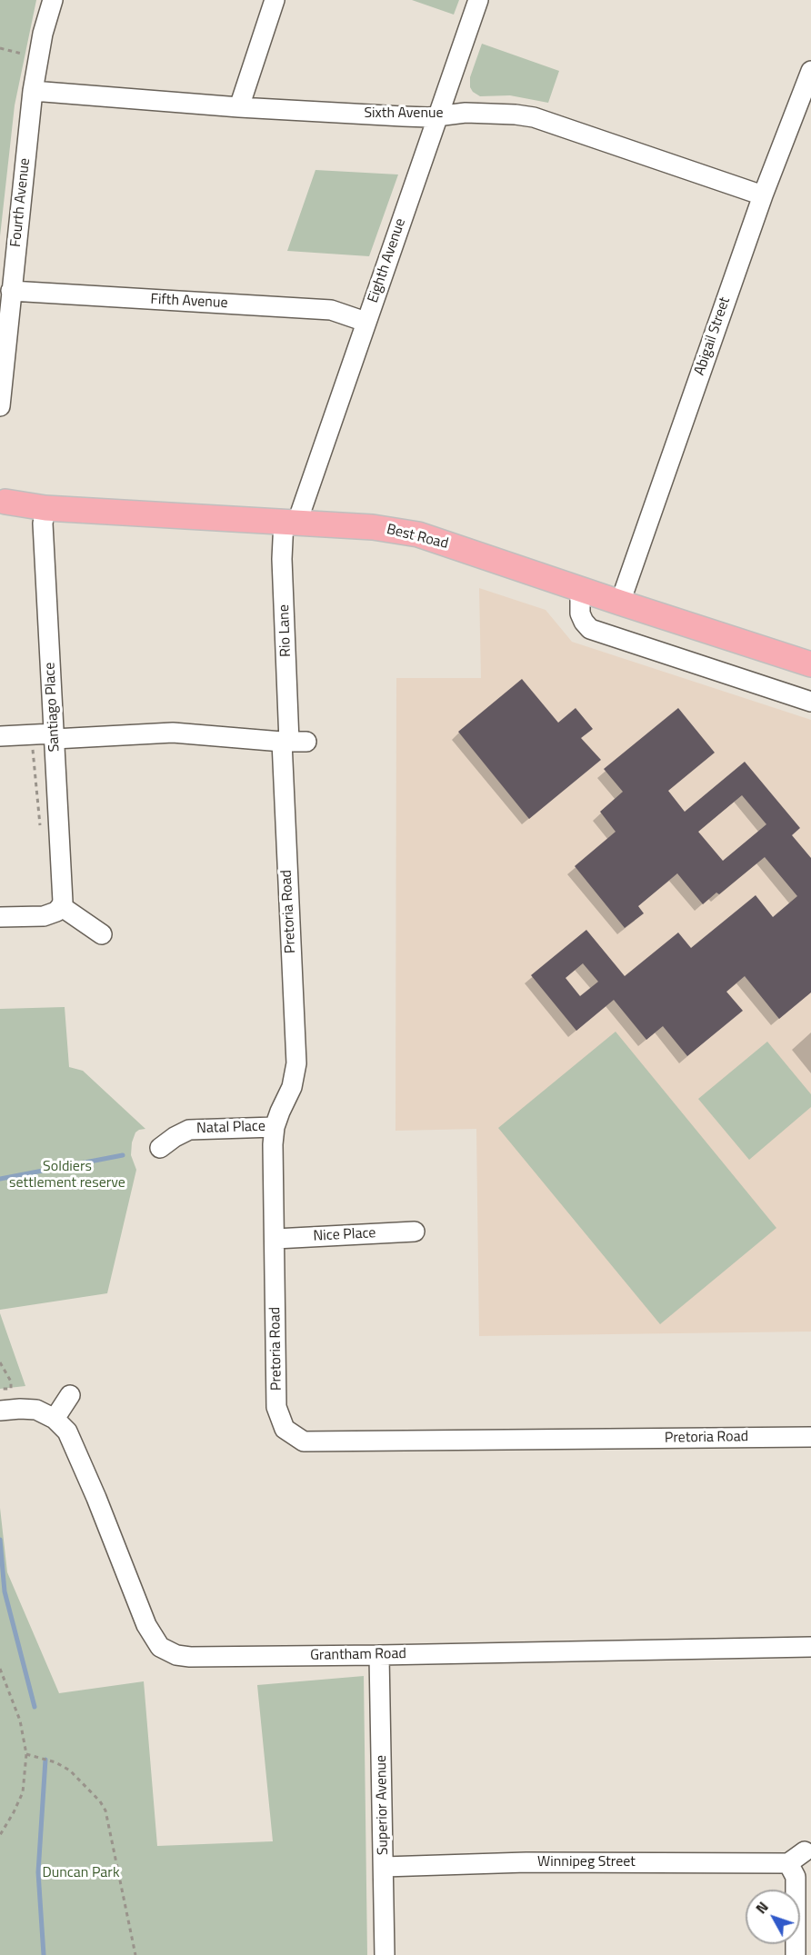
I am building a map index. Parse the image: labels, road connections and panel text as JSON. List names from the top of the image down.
{
  "streets": {
    "main road": ["Best Road"],
    "street": [
      "Sixth Avenue",
      "Fourth Avenue",
      "Eighth Avenue",
      "Fifth Avenue",
      "Abigail Street",
      "Rio Lane",
      "Santiago Place",
      "Pretoria Road",
      "Natal Place",
      "Nice Place",
      "Grantham Road",
      "Superior Avenue",
      "Winnipeg Street"
    ]
  },
  "crossings": [
    ["Sixth Avenue", "Fourth Avenue"],
    ["Sixth Avenue", "Eighth Avenue"],
    ["Sixth Avenue", "Abigail Street"],
    ["Fourth Avenue", "Fifth Avenue"],
    ["Eighth Avenue", "Fifth Avenue"],
    ["Eighth Avenue", "Best Road"],
    ["Eighth Avenue", "Rio Lane"],
    ["Abigail Street", "Best Road"],
    ["Best Road", "Rio Lane"],
    ["Best Road", "Santiago Place"],
    ["Rio Lane", "Pretoria Road"],
    ["Pretoria Road", "Natal Place"],
    ["Pretoria Road", "Nice Place"],
    ["Grantham Road", "Superior Avenue"],
    ["Superior Avenue", "Winnipeg Street"]
  ],
  "parks": ["Soldiers settlement reserve", "Duncan Park"],
  "north": "top left"
}
